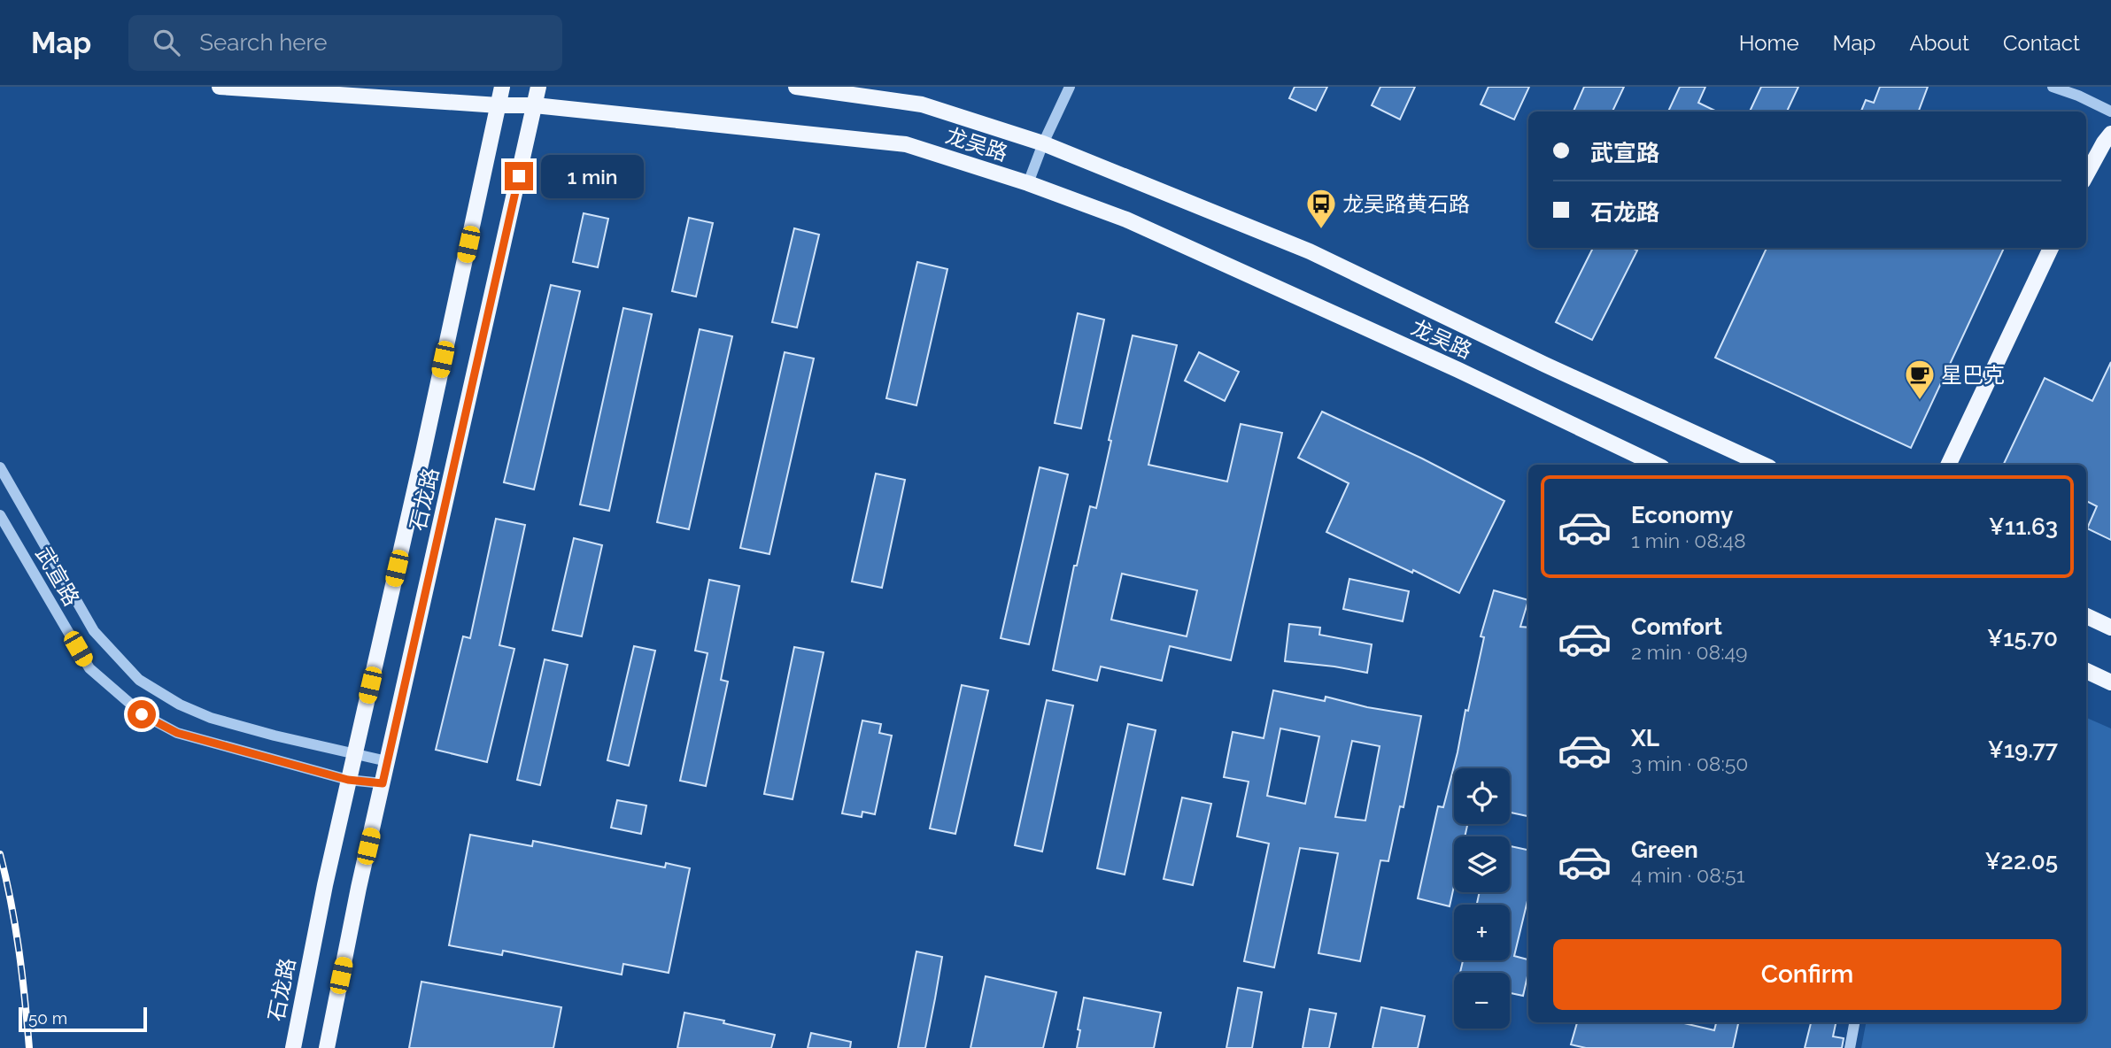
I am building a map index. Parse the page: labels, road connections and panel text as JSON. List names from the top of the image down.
{
  "streets": {
    "main road": ["龙吴路", "石龙路"],
    "street": ["武宣路"]
  },
  "crossings": [
    ["龙吴路", "石龙路"],
    ["石龙路", "武宣路"]
  ],
  "places": {
    "bus stop": ["龙吴路黄石路"],
    "cafe": ["星巴克"]
  },
  "scale_bar": "50 m",
  "page": {
    "header": "Map",
    "search": "Search here",
    "nav": [
      "Home",
      "Map",
      "About",
      "Contact"
    ],
    "banner": ["武宣路", "石龙路"],
    "bubble": "1 min",
    "list": [
      {
        "name": "Economy",
        "note": "1 min · 08:48",
        "value": "¥11.63"
      },
      {
        "name": "Comfort",
        "note": "2 min · 08:49",
        "value": "¥15.70"
      },
      {
        "name": "XL",
        "note": "3 min · 08:50",
        "value": "¥19.77"
      },
      {
        "name": "Green",
        "note": "4 min · 08:51",
        "value": "¥22.05"
      }
    ],
    "map_buttons": ["+", "−"],
    "buttons": "Confirm",
    "scale": "50 m"
  }
}
